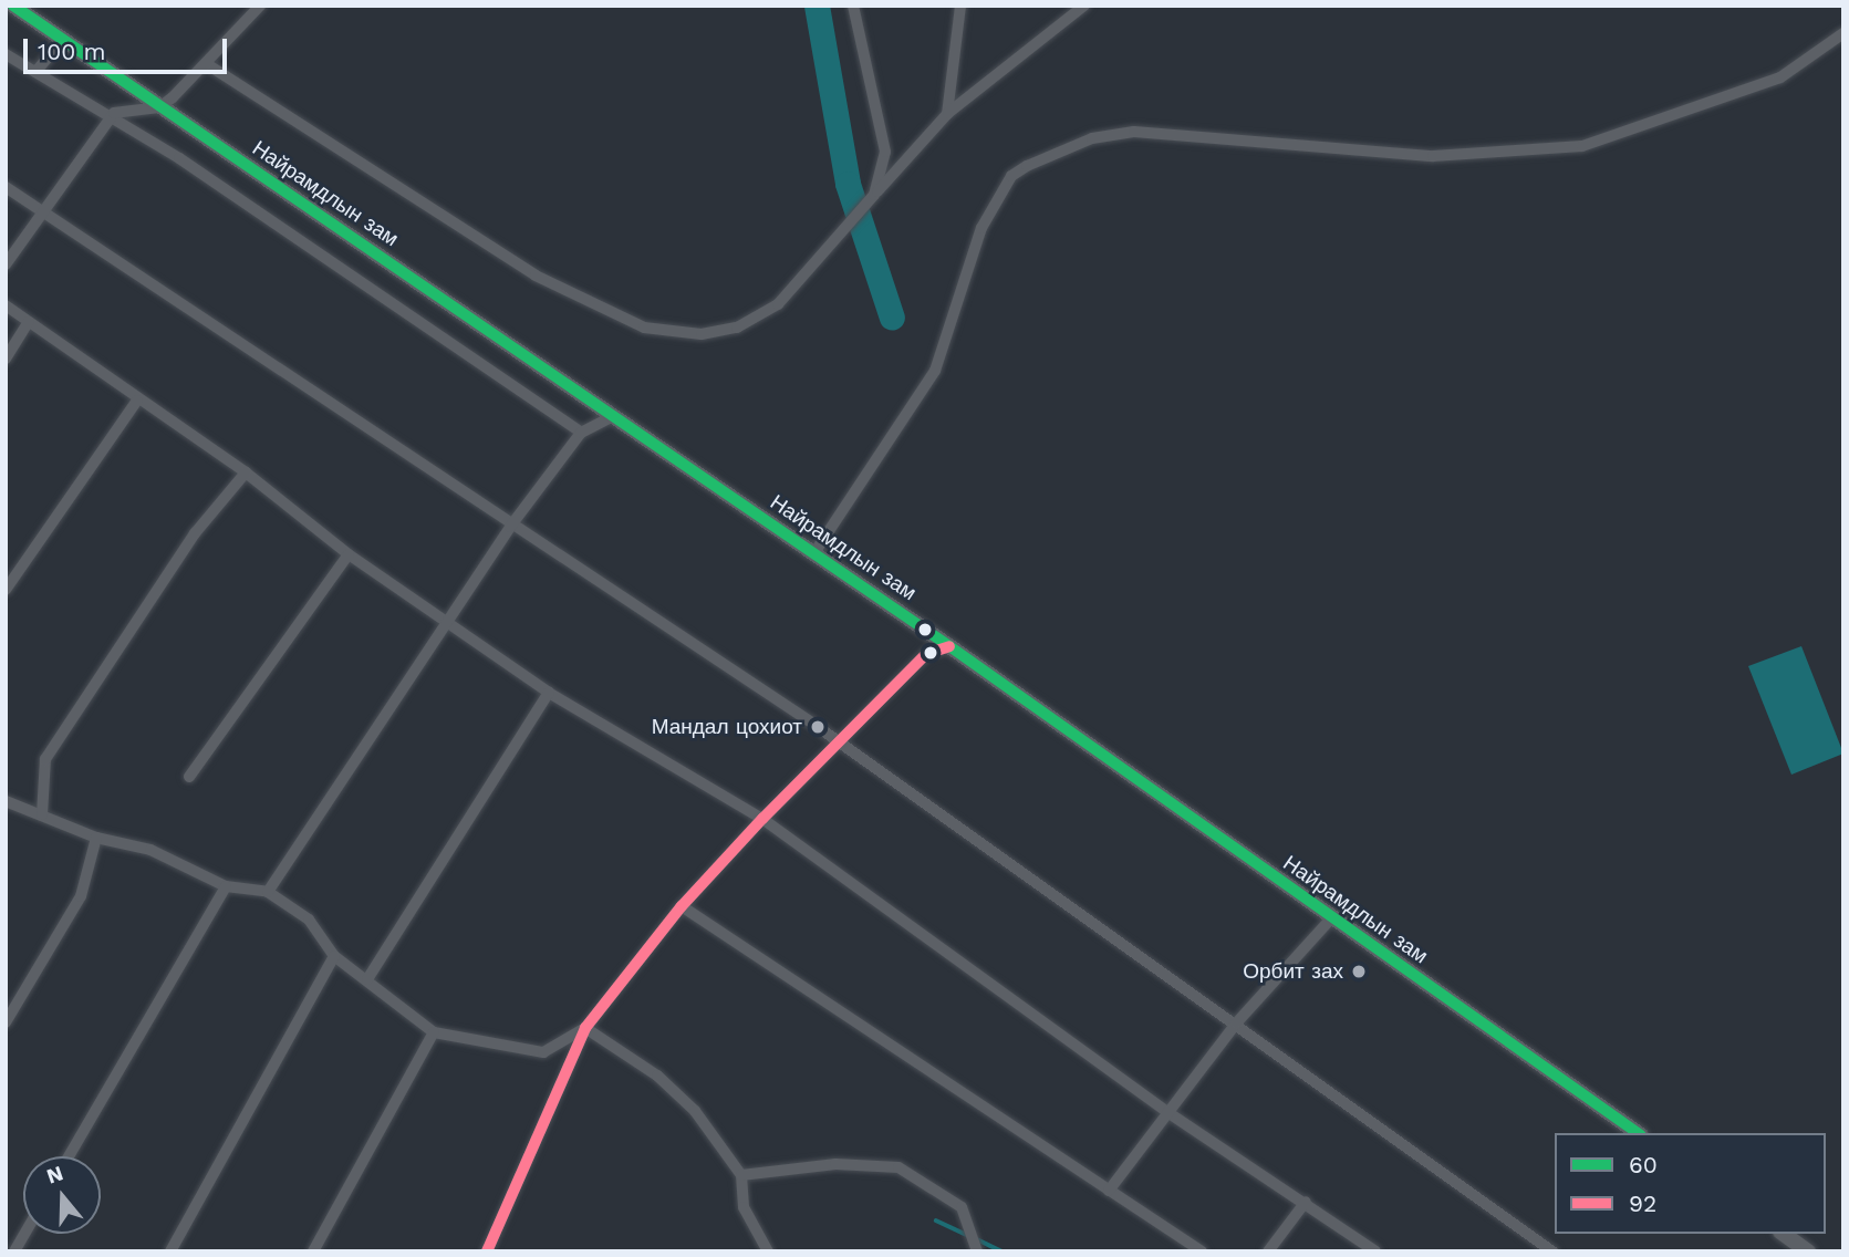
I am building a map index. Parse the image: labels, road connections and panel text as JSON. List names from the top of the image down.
{
  "streets": {
    "main road": ["Найрамдлын зам"]
  },
  "places": ["Мандал цохиот", "Орбит зах"],
  "lines": ["transit line 60", "transit line 92"],
  "legend": ["60", "92"],
  "scale_bar": "100 m",
  "north": "top"
}
